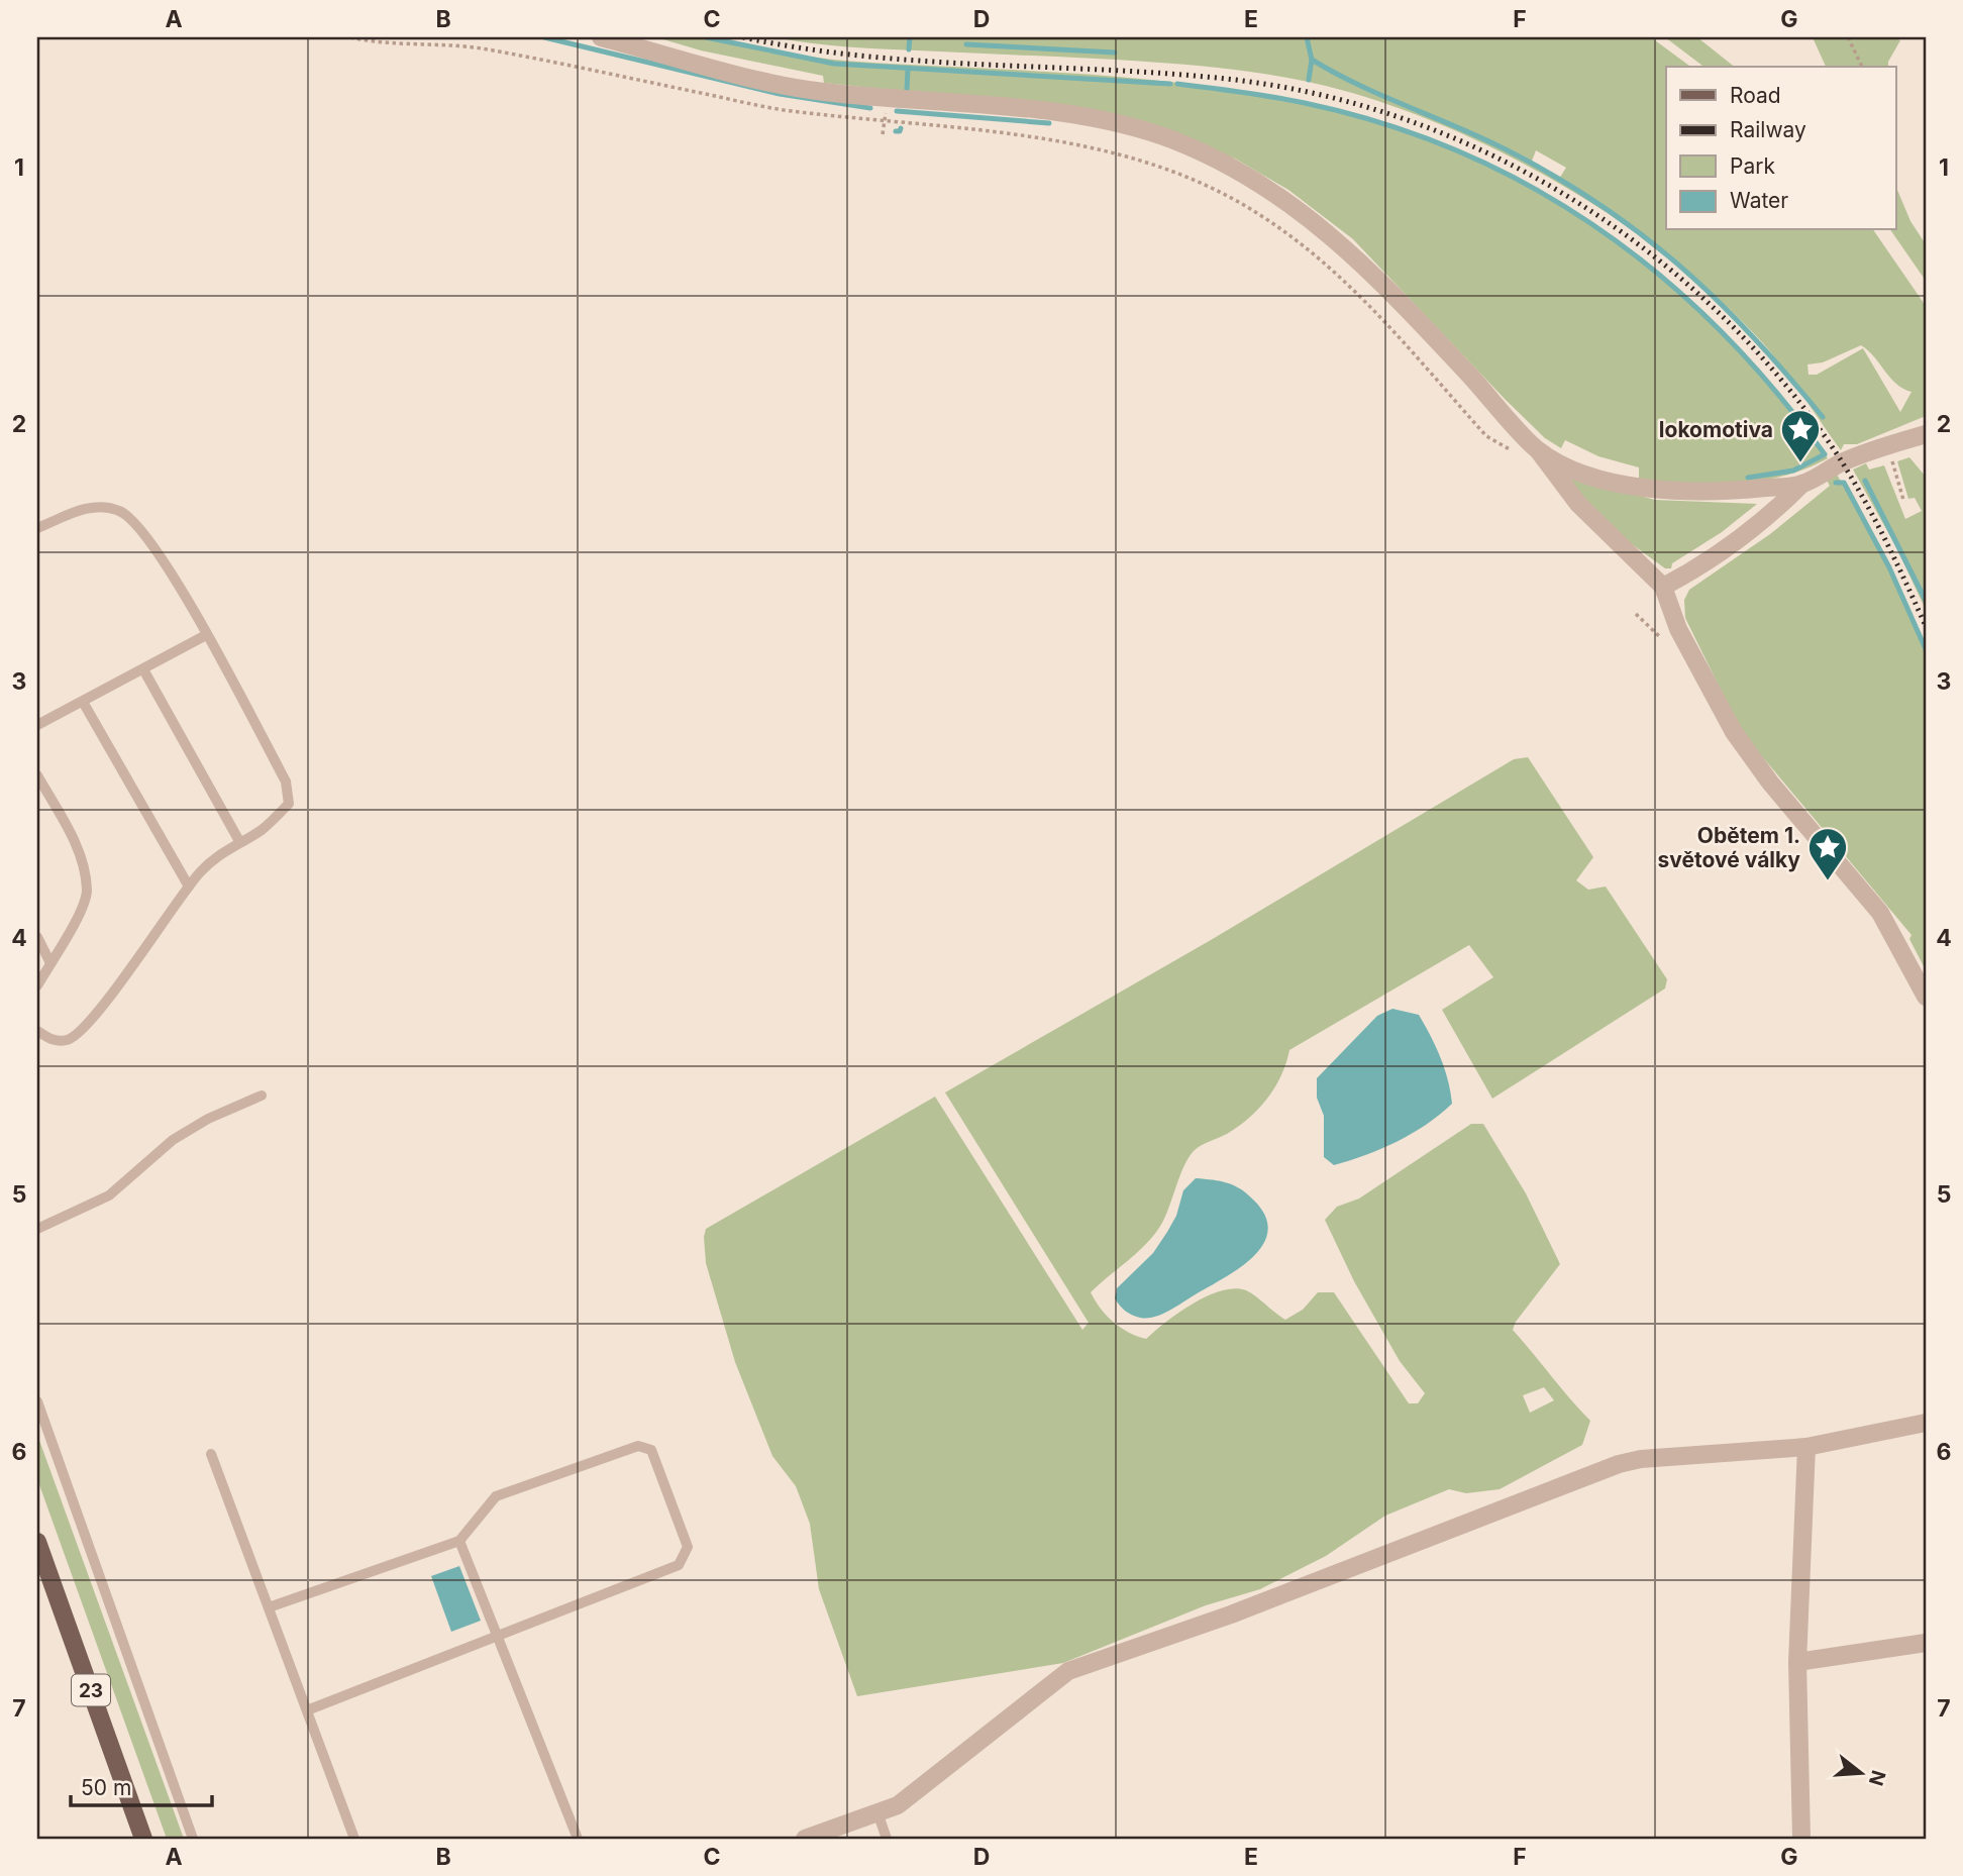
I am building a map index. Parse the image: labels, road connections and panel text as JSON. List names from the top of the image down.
{
  "streets": {
    "main road": ["23"]
  },
  "places": {
    "place": ["lokomotiva", "Obětem 1. světové války"]
  },
  "legend": [
    "Road",
    "Railway",
    "Park",
    "Water"
  ],
  "scale_bar": "50 m",
  "north": "right",
  "grid": {
    "columns": [
      "A",
      "B",
      "C",
      "D",
      "E",
      "F",
      "G"
    ],
    "rows": [
      "1",
      "2",
      "3",
      "4",
      "5",
      "6",
      "7"
    ]
  }
}
